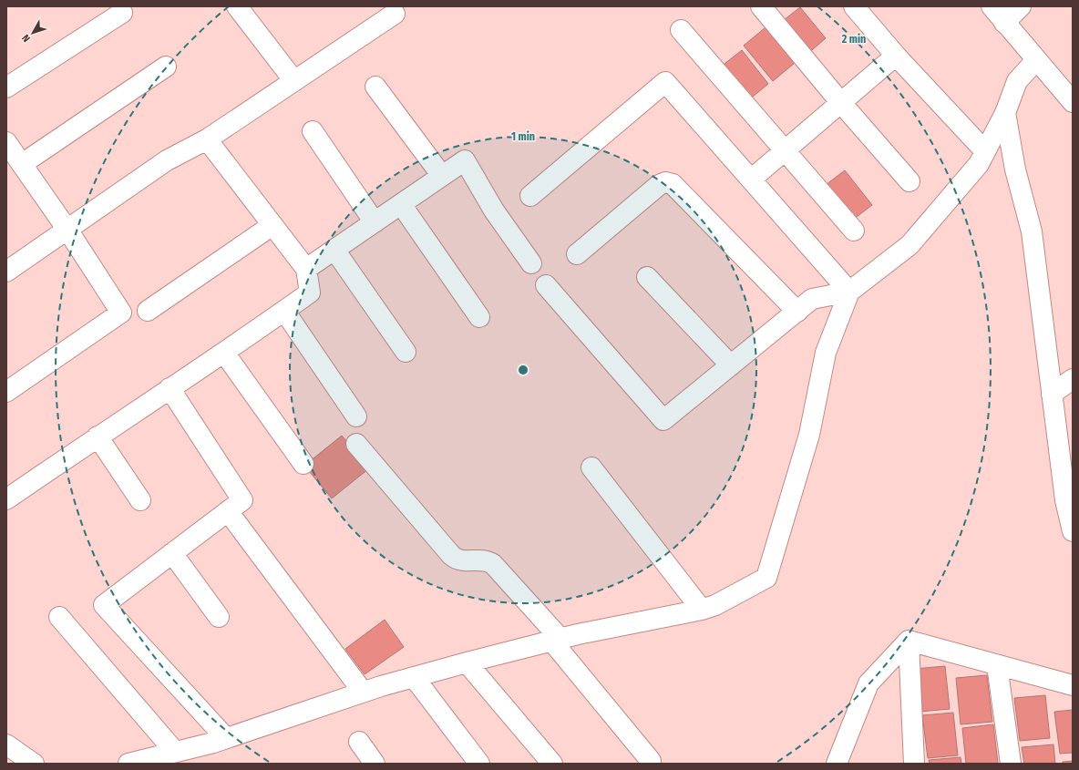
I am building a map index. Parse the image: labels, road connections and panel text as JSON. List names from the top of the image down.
{
  "north": "bottom left",
  "rings": ["2 min", "1 min"]
}
